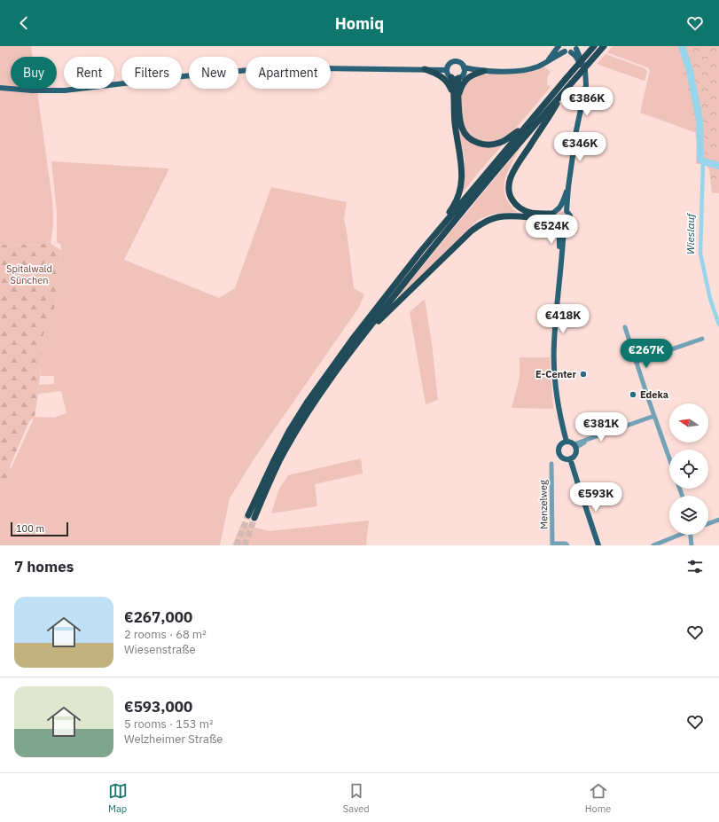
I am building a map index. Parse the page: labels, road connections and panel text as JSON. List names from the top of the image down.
{
  "streets": {
    "street": ["Menzelweg"]
  },
  "water": ["Wieslauf"],
  "parks": ["Spitalwald Sünchen"],
  "places": ["E-Center", "Edeka"],
  "scale_bar": "100 m",
  "north": "left",
  "page": {
    "header": "Homiq",
    "chip": [
      "Buy",
      "Rent",
      "Filters",
      "New",
      "Apartment"
    ],
    "price": [
      "€386K",
      "€346K",
      "€524K",
      "€418K",
      "€267K",
      "€381K",
      "€593K"
    ],
    "scale": "100 m",
    "heading": "7 homes",
    "list": [
      {
        "name": "€267,000",
        "note": "2 rooms · 68 m² · Wiesenstraße"
      },
      {
        "name": "€593,000",
        "note": "5 rooms · 153 m² · Welzheimer Straße"
      }
    ],
    "tabs": ["Map", "Saved", "Home"]
  }
}
